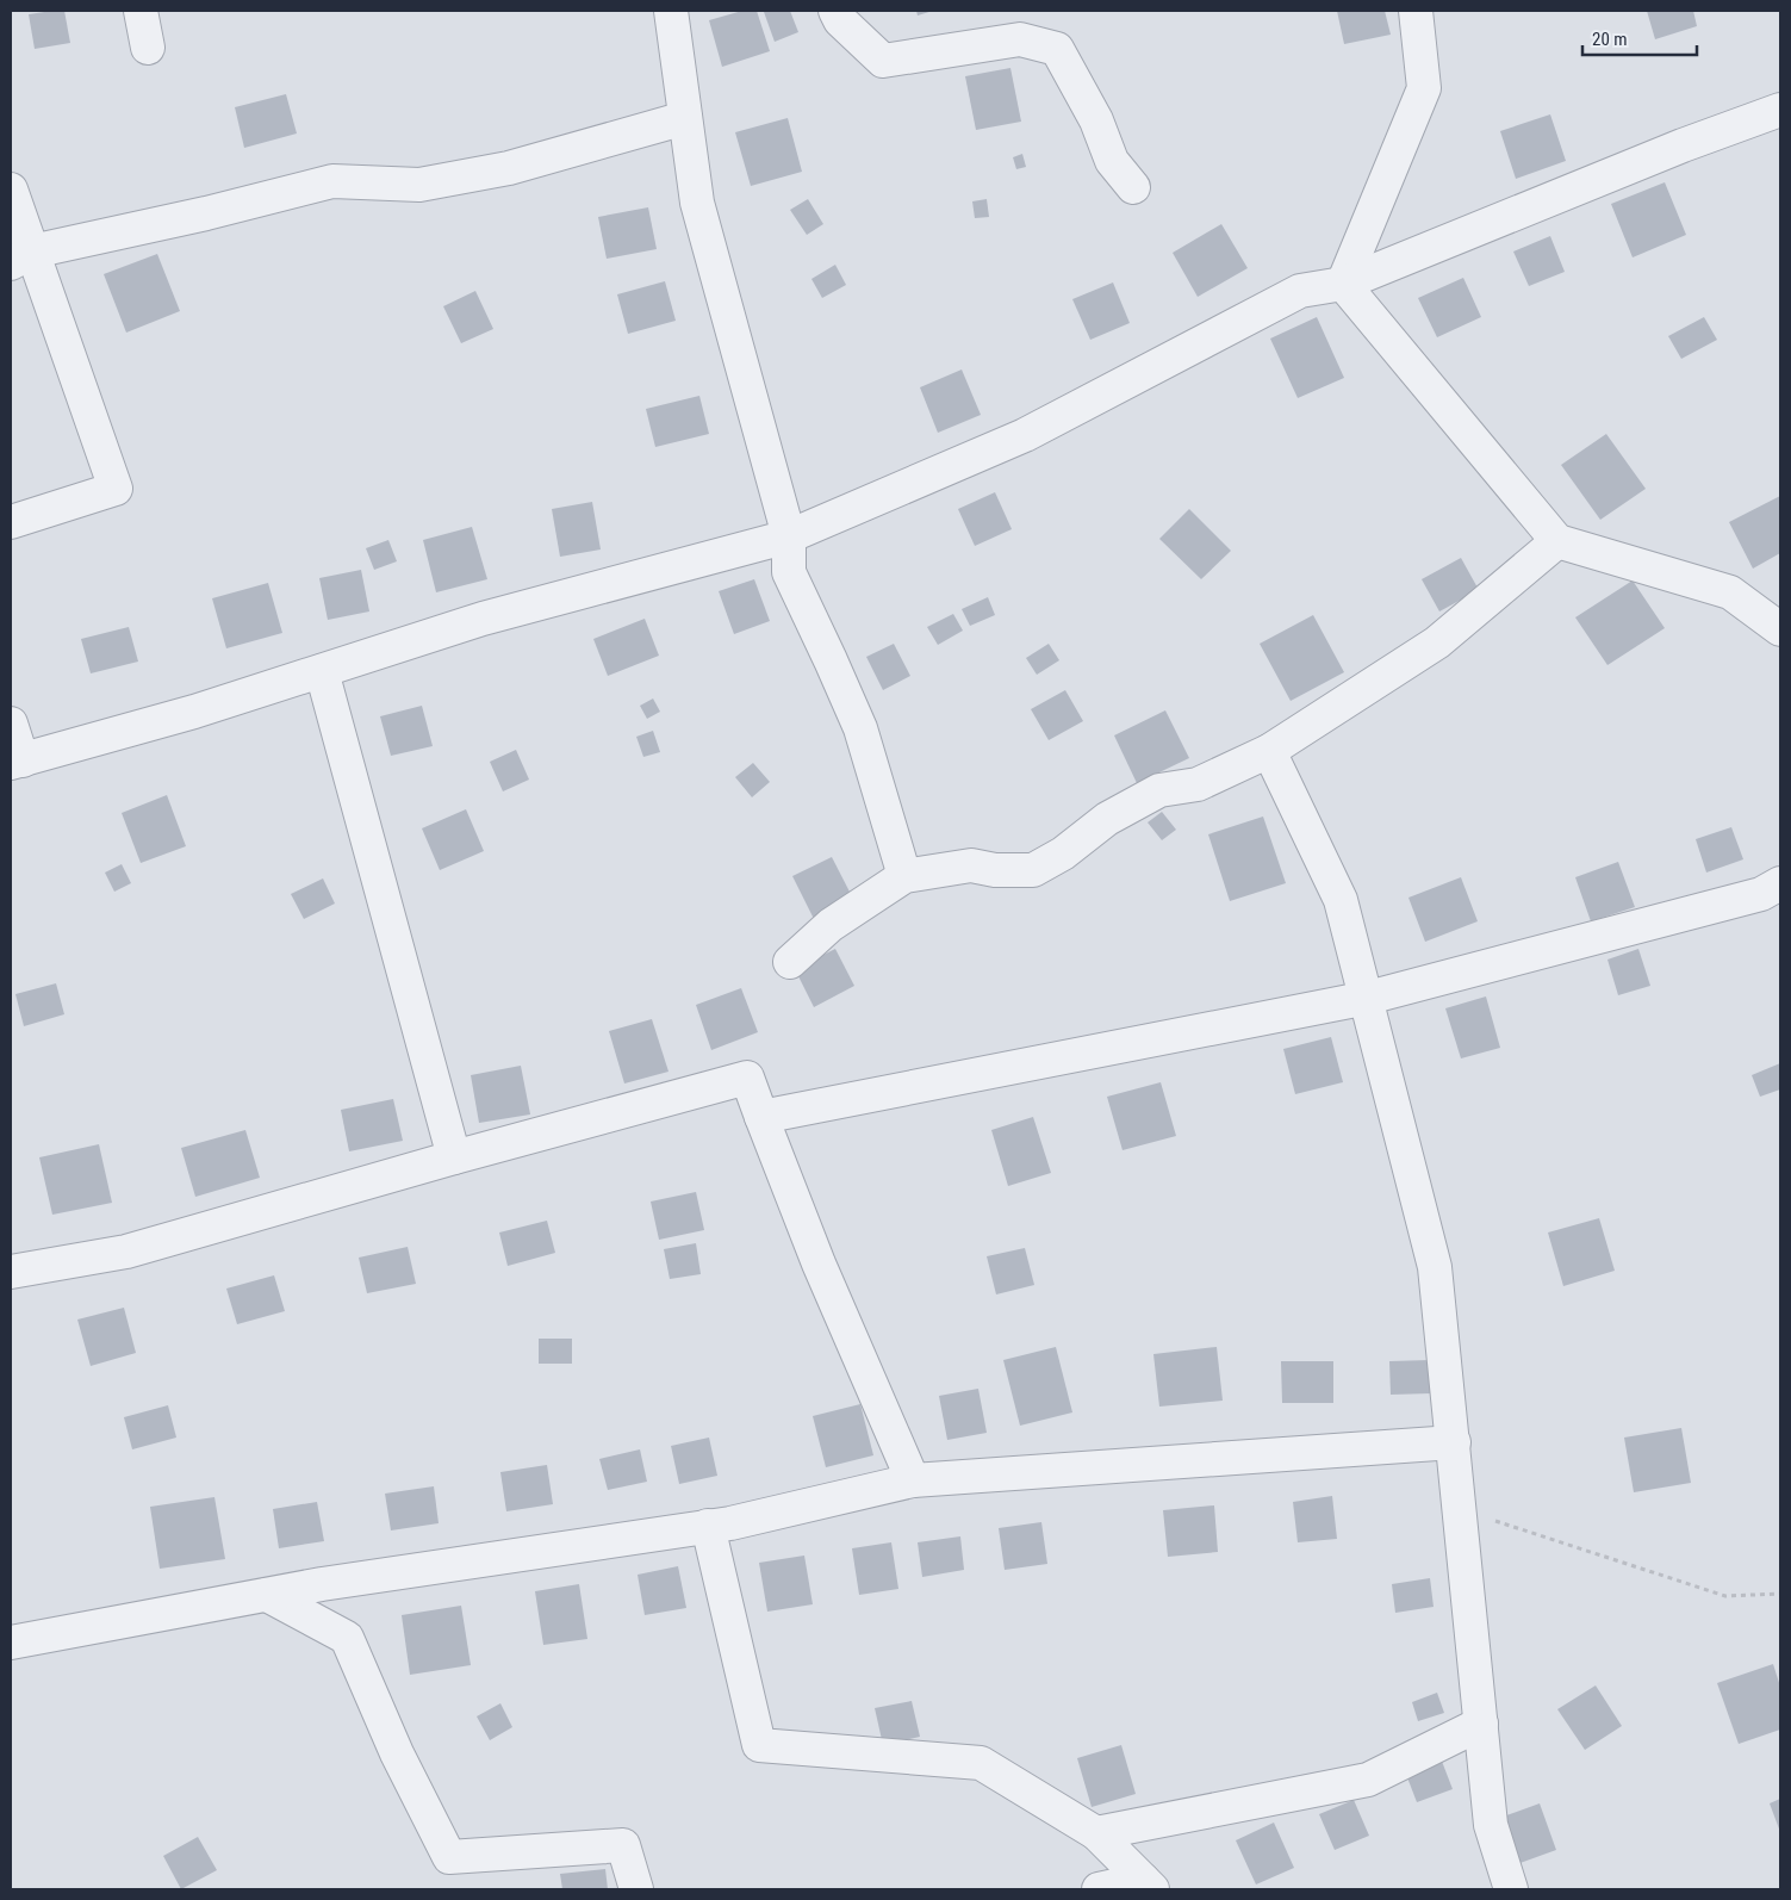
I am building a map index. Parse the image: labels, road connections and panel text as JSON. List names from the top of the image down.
{
  "scale_bar": "20 m"
}
